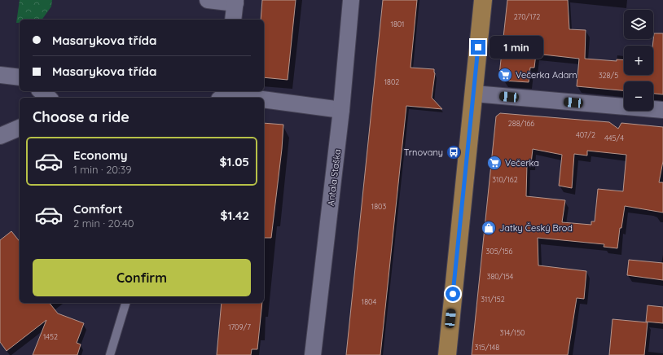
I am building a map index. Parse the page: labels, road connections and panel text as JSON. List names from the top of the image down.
{
  "streets": {
    "street": ["Antala Staška"]
  },
  "places": {
    "supermarket": ["Večerka Adam", "Večerka"],
    "bus stop": ["Trnovany"],
    "shop": ["Jatky Český Brod"]
  },
  "house_numbers": [
    "270/172",
    "1801",
    "328/5",
    "1802",
    "288/166",
    "407/2",
    "445/4",
    "310/162",
    "1803",
    "305/156",
    "380/154",
    "311/152",
    "1804",
    "1709/7",
    "314/150",
    "1452",
    "315/148"
  ],
  "page": {
    "map_buttons": ["+", "−"],
    "banner": ["Masarykova třída", "Masarykova třída"],
    "bubble": "1 min",
    "heading": "Choose a ride",
    "list": [
      {
        "name": "Economy",
        "note": "1 min · 20:39",
        "value": "$1.05"
      },
      {
        "name": "Comfort",
        "note": "2 min · 20:40",
        "value": "$1.42"
      }
    ],
    "buttons": "Confirm"
  }
}
